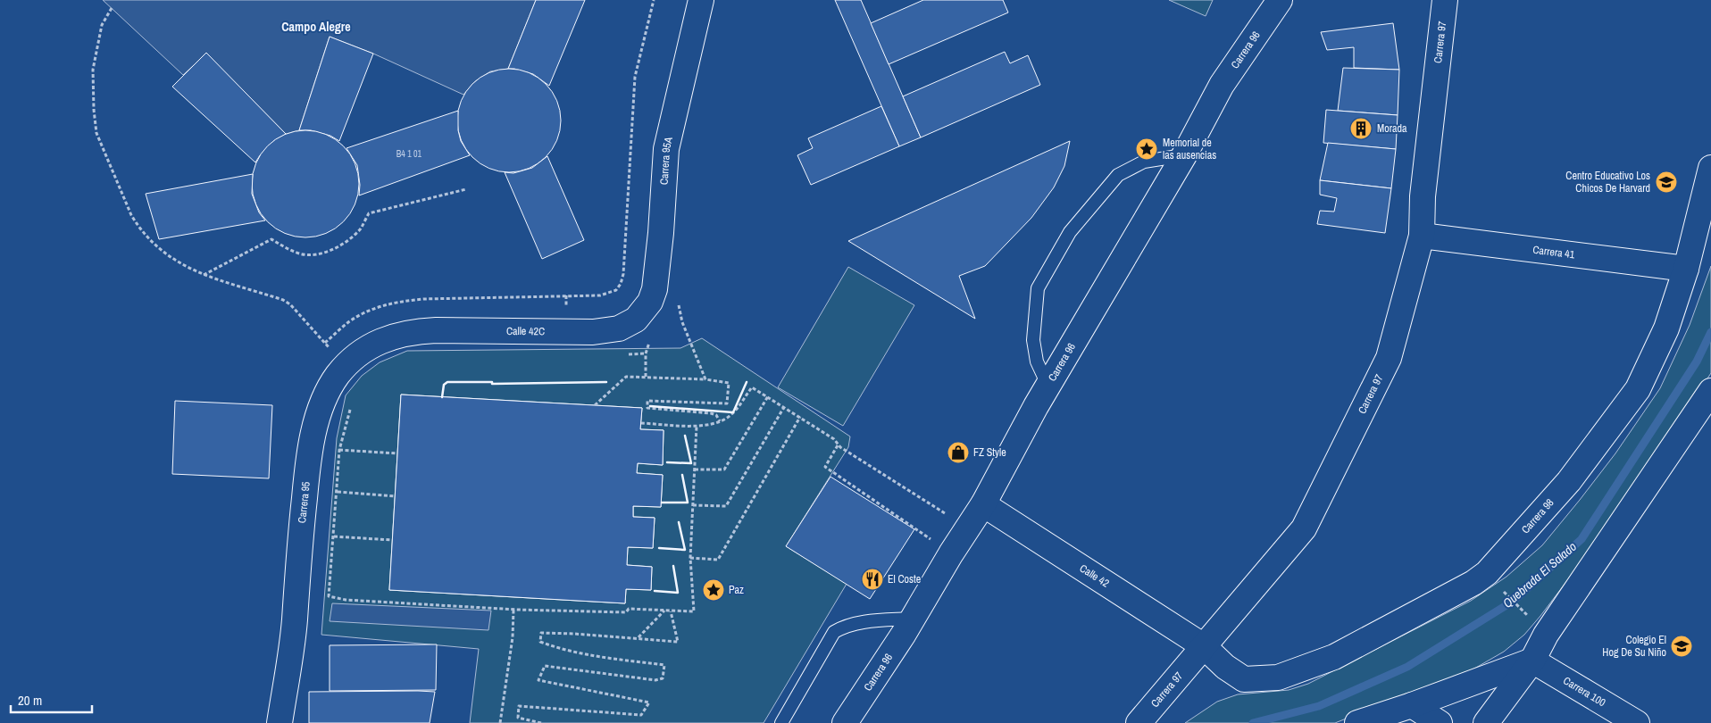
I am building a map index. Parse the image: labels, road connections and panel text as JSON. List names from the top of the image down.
{
  "streets": {
    "street": [
      "Carrera 97",
      "Carrera 96",
      "Carrera 95A",
      "Carrera 41",
      "Calle 42C",
      "Carrera 95",
      "Carrera 98",
      "Calle 42",
      "Carrera 100"
    ]
  },
  "crossings": [
    ["Carrera 97", "Carrera 41"],
    ["Carrera 97", "Carrera 98"],
    ["Carrera 97", "Calle 42"],
    ["Carrera 96", "Calle 42"],
    ["Carrera 95A", "Calle 42C"],
    ["Carrera 41", "Carrera 98"],
    ["Calle 42C", "Carrera 95"],
    ["Carrera 98", "Calle 42"]
  ],
  "districts": ["Campo Alegre"],
  "water": ["Quebrada El Salado"],
  "places": {
    "building": ["Morada"],
    "place": ["Memorial de las ausencias", "Paz"],
    "school or university": ["Centro Educativo Los Chicos De Harvard", "Colegio El Hog De Su Niño"],
    "shop": ["FZ Style"],
    "restaurant": ["El Coste"]
  },
  "house_numbers": ["B4 1 01"],
  "scale_bar": "20 m"
}
